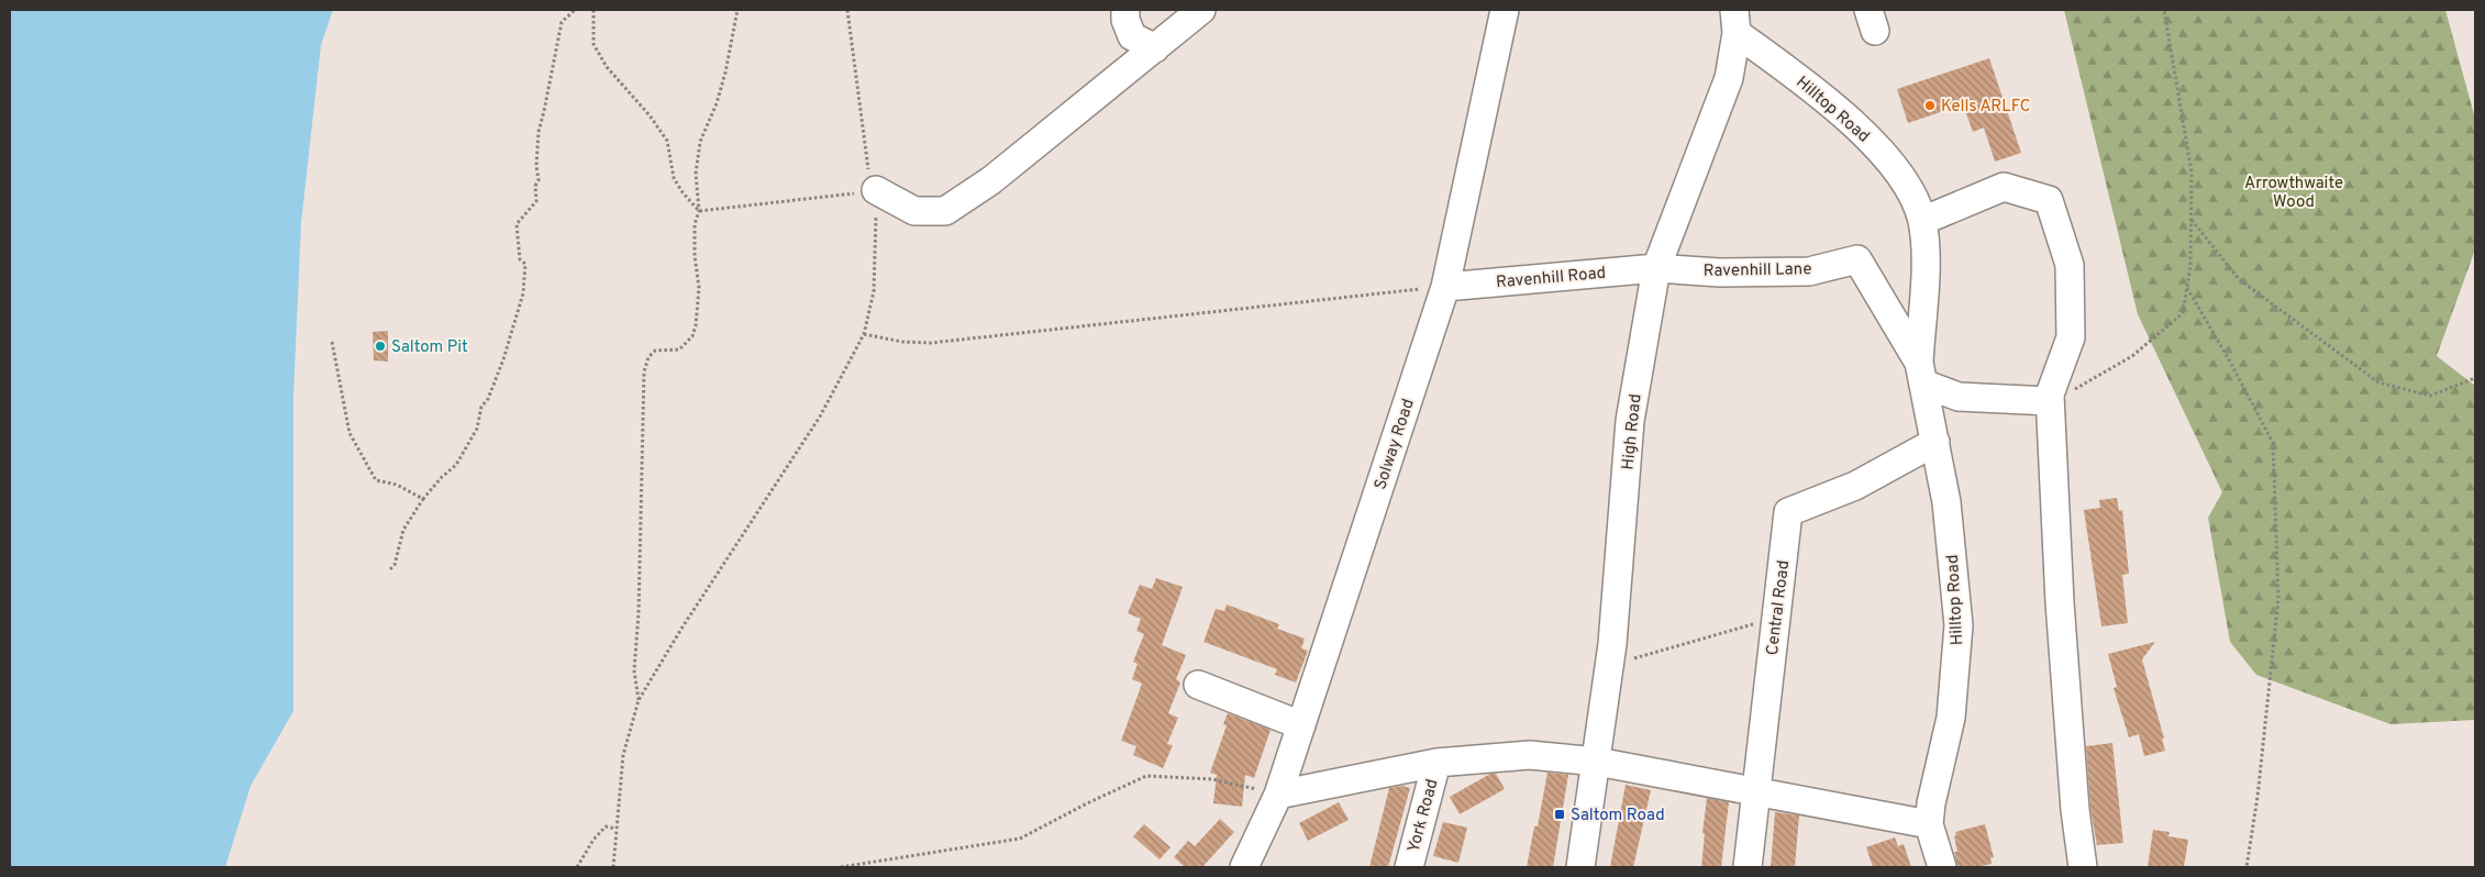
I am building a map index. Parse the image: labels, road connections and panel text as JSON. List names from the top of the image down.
{
  "streets": {
    "street": [
      "Hilltop Road",
      "Ravenhill Lane",
      "Ravenhill Road",
      "High Road",
      "Solway Road",
      "Central Road",
      "York Road"
    ]
  },
  "crossings": [
    ["Hilltop Road", "Ravenhill Lane"],
    ["Hilltop Road", "High Road"],
    ["Hilltop Road", "Central Road"],
    ["Ravenhill Lane", "Ravenhill Road"],
    ["Ravenhill Lane", "High Road"],
    ["Ravenhill Road", "High Road"],
    ["Ravenhill Road", "Solway Road"]
  ],
  "parks": ["Arrowthwaite Wood"],
  "places": {
    "other": ["Kells ARLFC", "Saltom Pit"],
    "transit": ["Saltom Road"]
  }
}
